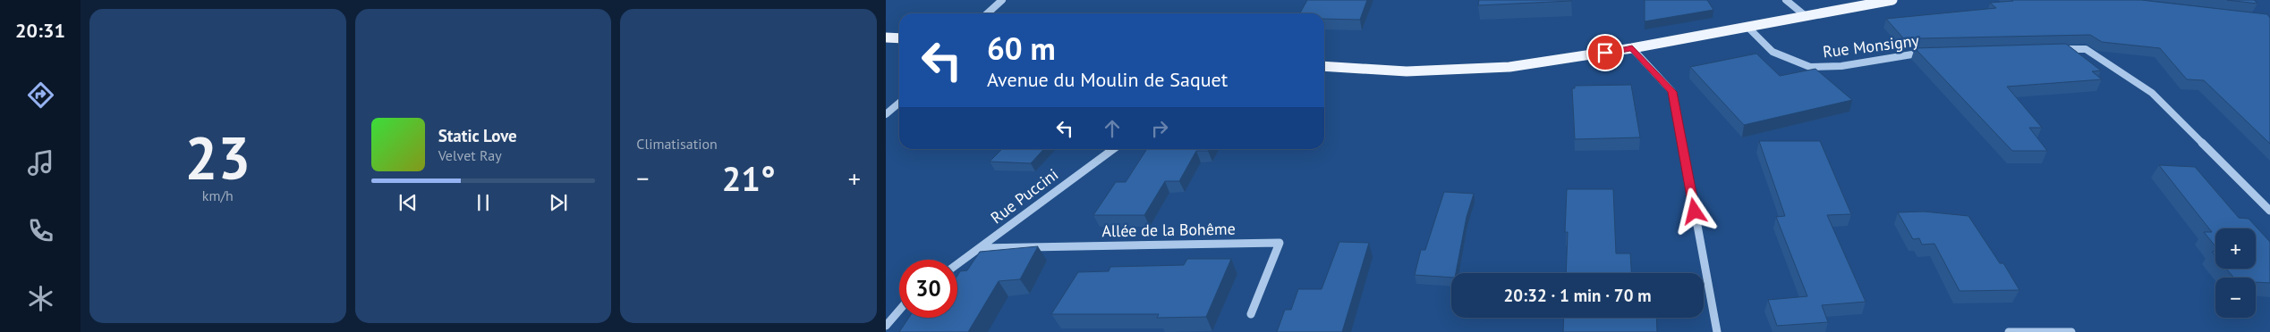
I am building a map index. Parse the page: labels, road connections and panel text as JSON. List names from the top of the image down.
{
  "streets": {
    "street": ["Rue Monsigny", "Rue Puccini", "Allée de la Bohême"]
  },
  "crossings": [
    ["Rue Puccini", "Allée de la Bohême"]
  ],
  "page": {
    "tabs": "20:31",
    "tile": [
      ["23", "km/h"],
      "Climatisation"
    ],
    "turn": ["60 m", "Avenue du Moulin de Saquet"],
    "song": ["Static Love", "Velvet Ray"],
    "heat": ["−", "21°", "+"],
    "map_buttons": ["+", "−"],
    "limit": "30",
    "trip": "20:32 · 1 min · 70 m"
  }
}
